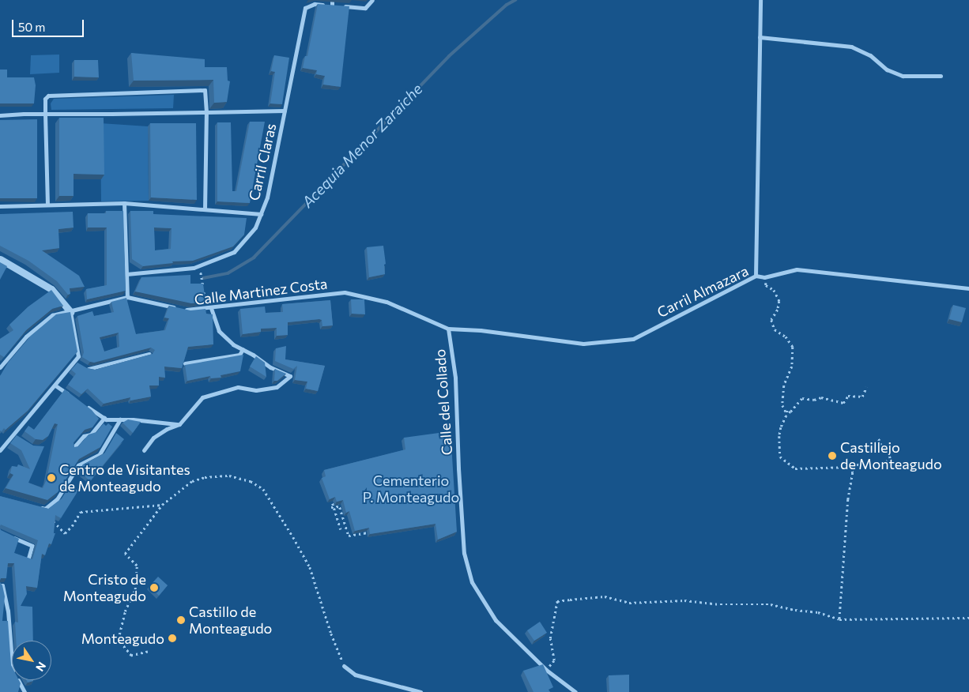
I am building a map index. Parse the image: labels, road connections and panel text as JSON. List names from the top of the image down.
{
  "streets": {
    "street": [
      "Carril Claras",
      "Calle Martinez Costa",
      "Carril Almazara",
      "Calle del Collado"
    ]
  },
  "crossings": [
    ["Calle Martinez Costa", "Carril Almazara"],
    ["Calle Martinez Costa", "Calle del Collado"],
    ["Carril Almazara", "Calle del Collado"]
  ],
  "water": ["Acequia Menor Zaraiche"],
  "parks": ["Cementerio P. Monteagudo"],
  "places": [
    "Castillejo de Monteagudo",
    "Centro de Visitantes de Monteagudo",
    "Cristo de Monteagudo",
    "Castillo de Monteagudo",
    "Monteagudo"
  ],
  "scale_bar": "50 m",
  "north": "bottom right"
}
